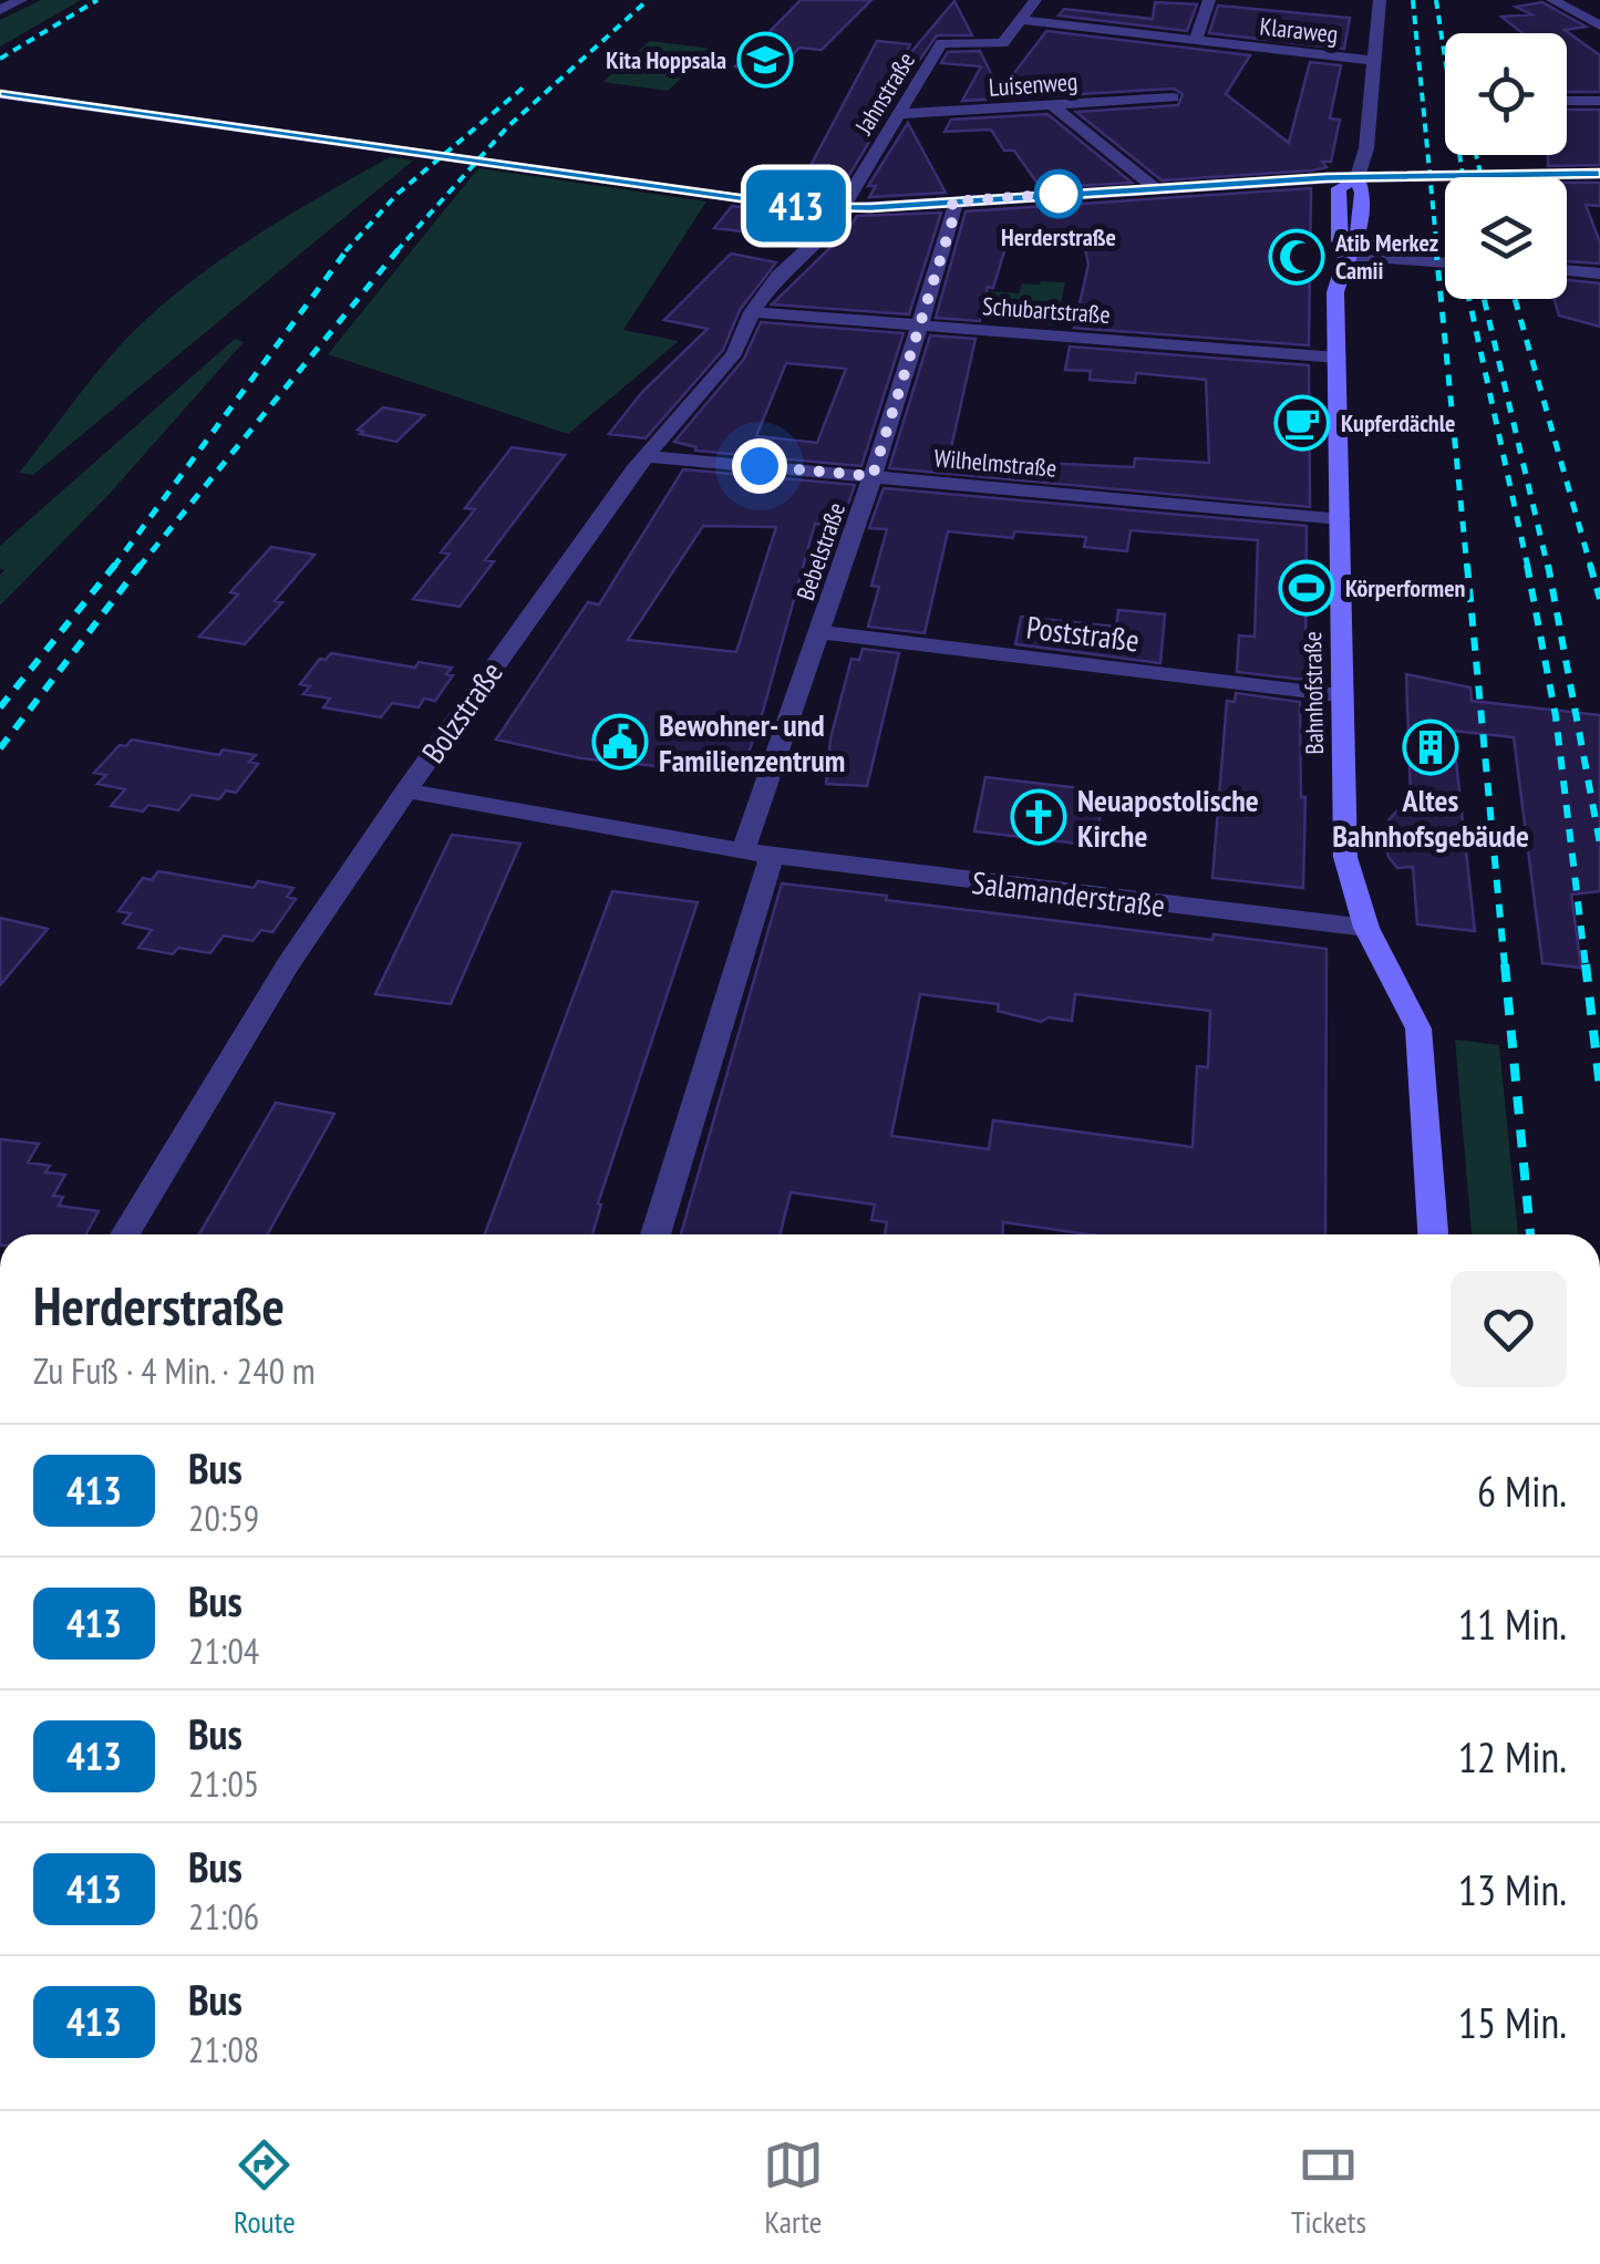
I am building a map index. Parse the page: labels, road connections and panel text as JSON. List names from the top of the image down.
{
  "streets": {
    "main road": ["Bahnhofstraße"],
    "street": [
      "Klaraweg",
      "Luisenweg",
      "Jahnstraße",
      "Schubartstraße",
      "Wilhelmstraße",
      "Bebelstraße",
      "Poststraße",
      "Bolzstraße",
      "Salamanderstraße"
    ]
  },
  "crossings": [
    ["Klaraweg", "Jahnstraße"],
    ["Luisenweg", "Jahnstraße"],
    ["Jahnstraße", "Bolzstraße"],
    ["Schubartstraße", "Bebelstraße"],
    ["Schubartstraße", "Bahnhofstraße"],
    ["Schubartstraße", "Bolzstraße"],
    ["Wilhelmstraße", "Bebelstraße"],
    ["Wilhelmstraße", "Bahnhofstraße"],
    ["Wilhelmstraße", "Bolzstraße"],
    ["Bebelstraße", "Poststraße"],
    ["Bebelstraße", "Salamanderstraße"],
    ["Poststraße", "Bahnhofstraße"],
    ["Bahnhofstraße", "Salamanderstraße"],
    ["Bolzstraße", "Salamanderstraße"]
  ],
  "places": {
    "school or university": ["Kita Hoppsala"],
    "other": ["Herderstraße"],
    "mosque": ["Atib Merkez Camii"],
    "cafe": ["Kupferdächle"],
    "sports": ["Körperformen"],
    "public building": ["Bewohner- und Familienzentrum"],
    "building": ["Altes Bahnhofsgebäude"],
    "church": ["Neuapostolische Kirche"]
  },
  "lines": ["bus line 413"],
  "page": {
    "on_map": "413",
    "heading": ["Herderstraße", "Zu Fuß · 4 Min. · 240 m"],
    "list": [
      {
        "mark": "413",
        "name": "Bus",
        "note": "20:59",
        "value": "6 Min."
      },
      {
        "mark": "413",
        "name": "Bus",
        "note": "21:04",
        "value": "11 Min."
      },
      {
        "mark": "413",
        "name": "Bus",
        "note": "21:05",
        "value": "12 Min."
      },
      {
        "mark": "413",
        "name": "Bus",
        "note": "21:06",
        "value": "13 Min."
      },
      {
        "mark": "413",
        "name": "Bus",
        "note": "21:08",
        "value": "15 Min."
      }
    ],
    "tabs": ["Route", "Karte", "Tickets"]
  }
}
